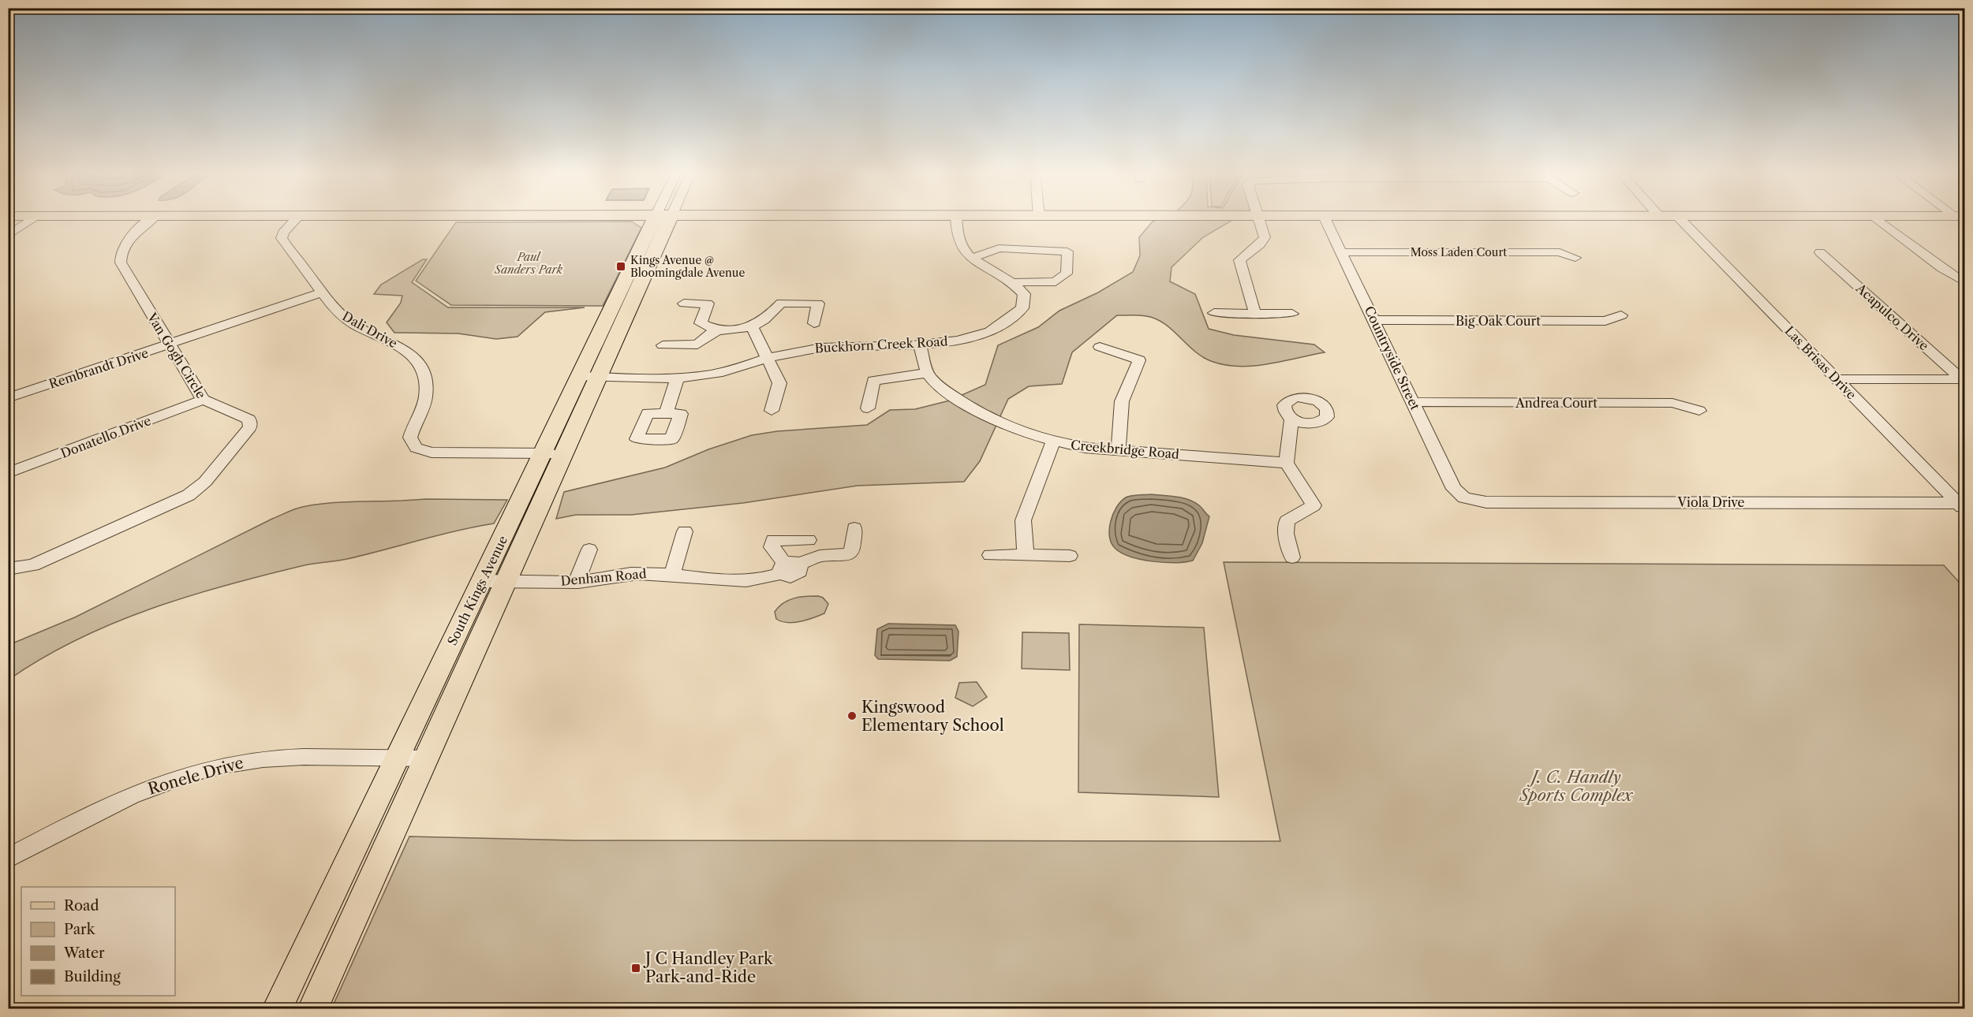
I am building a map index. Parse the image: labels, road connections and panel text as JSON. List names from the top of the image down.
{
  "streets": {
    "main road": ["South Kings Avenue"],
    "street": [
      "Moss Laden Court",
      "Acapulco Drive",
      "Big Oak Court",
      "Dali Drive",
      "Buckhorn Creek Road",
      "Van Gogh Circle",
      "Countryside Street",
      "Las Brisas Drive",
      "Rembrandt Drive",
      "Andrea Court",
      "Donatello Drive",
      "Creekbridge Road",
      "Viola Drive",
      "Denham Road",
      "Ronele Drive"
    ]
  },
  "crossings": [
    ["Moss Laden Court", "Countryside Street"],
    ["Big Oak Court", "Countryside Street"],
    ["Dali Drive", "Rembrandt Drive"],
    ["Dali Drive", "South Kings Avenue"],
    ["Buckhorn Creek Road", "South Kings Avenue"],
    ["Van Gogh Circle", "Rembrandt Drive"],
    ["Van Gogh Circle", "Donatello Drive"],
    ["Countryside Street", "Andrea Court"],
    ["Countryside Street", "Viola Drive"],
    ["Las Brisas Drive", "Viola Drive"],
    ["Denham Road", "South Kings Avenue"],
    ["South Kings Avenue", "Ronele Drive"]
  ],
  "parks": ["Paul Sanders Park", "J. C. Handly Sports Complex"],
  "places": {
    "transit": ["Kings Avenue @ Bloomingdale Avenue", "J C Handley Park Park-and-Ride"],
    "other": ["Kingswood Elementary School"]
  },
  "legend": [
    "Road",
    "Park",
    "Water",
    "Building"
  ]
}
